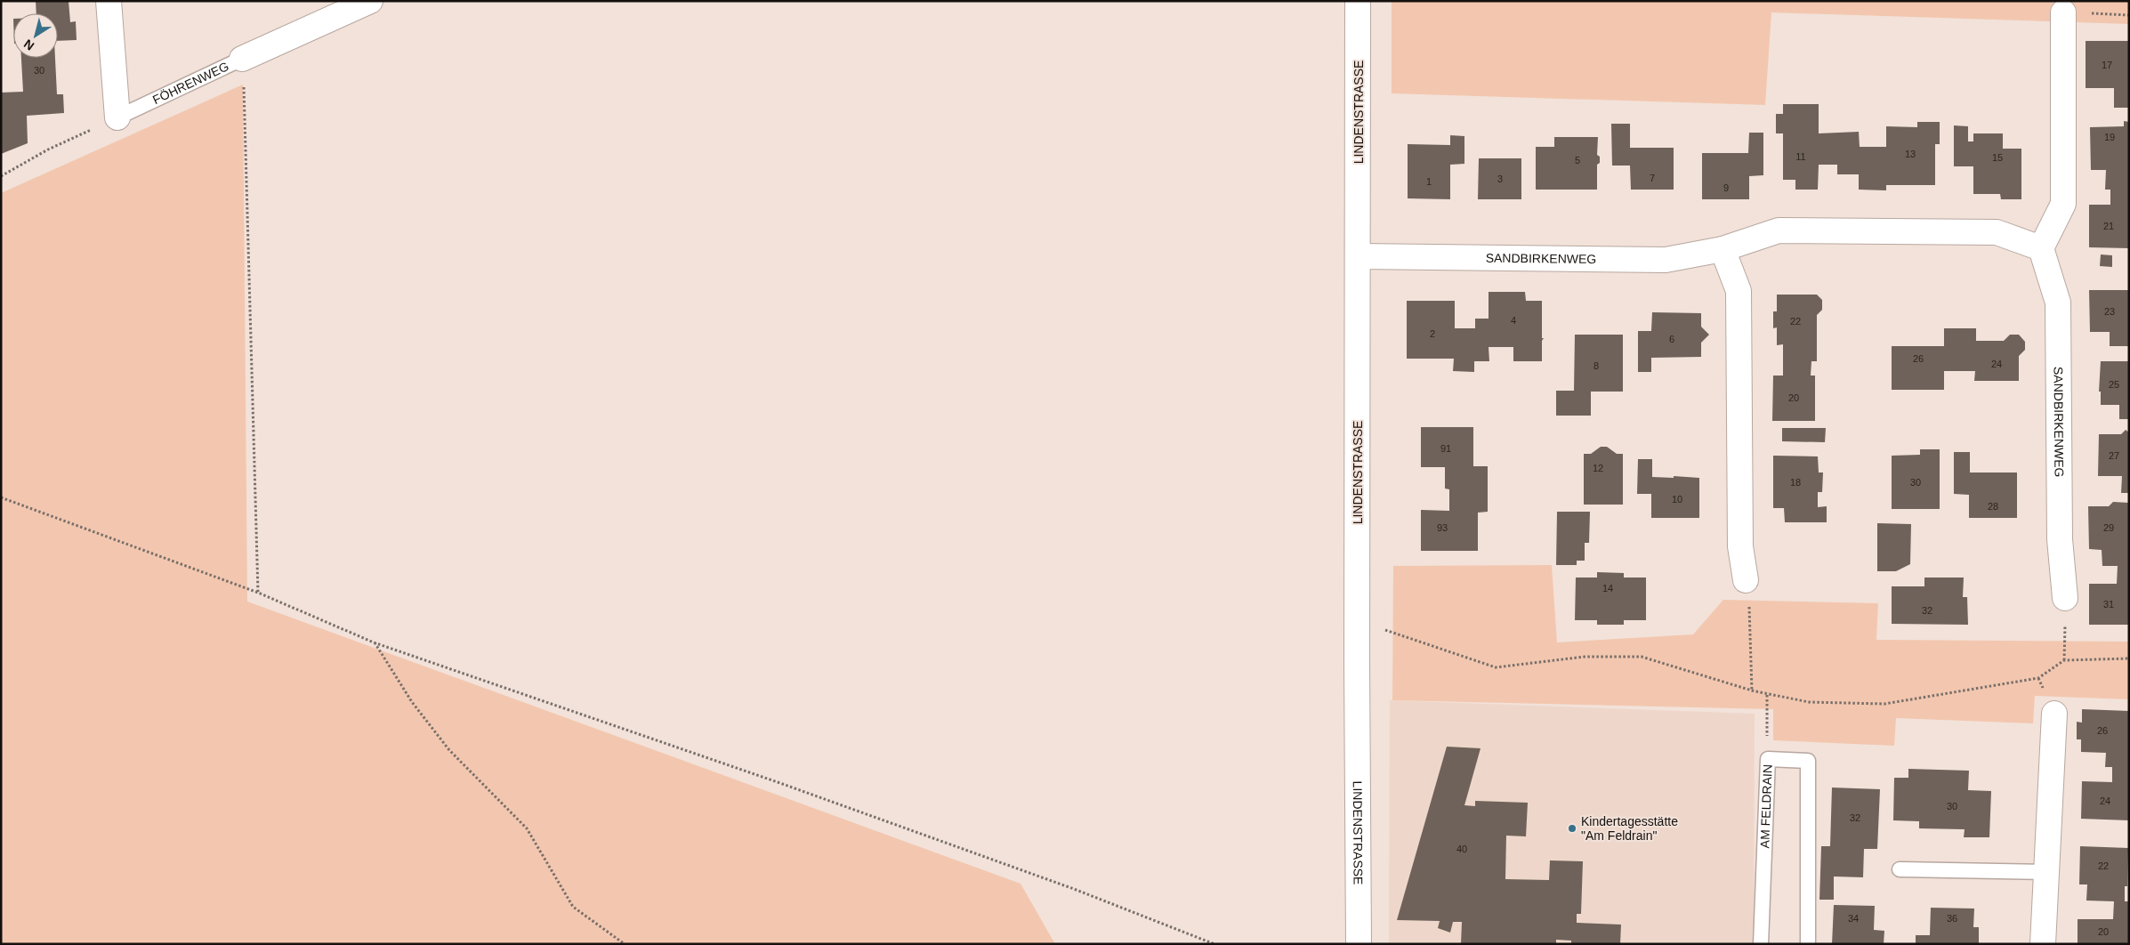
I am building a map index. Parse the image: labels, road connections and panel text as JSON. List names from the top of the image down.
{
  "streets": {
    "street": ["FÖHRENWEG", "LINDENSTRASSE", "SANDBIRKENWEG"],
    "lane": ["AM FELDRAIN"]
  },
  "crossings": [
    ["LINDENSTRASSE", "SANDBIRKENWEG"]
  ],
  "places": ["Kindertagesstätte \"Am Feldrain\""],
  "house_numbers": [
    "17",
    "30",
    "19",
    "13",
    "11",
    "15",
    "5",
    "7",
    "3",
    "1",
    "9",
    "21",
    "23",
    "4",
    "22",
    "2",
    "6",
    "26",
    "24",
    "8",
    "25",
    "20",
    "91",
    "27",
    "12",
    "18",
    "30",
    "10",
    "28",
    "93",
    "29",
    "14",
    "31",
    "32",
    "26",
    "24",
    "30",
    "32",
    "40",
    "22",
    "34",
    "36",
    "20"
  ],
  "north": "bottom left"
}
